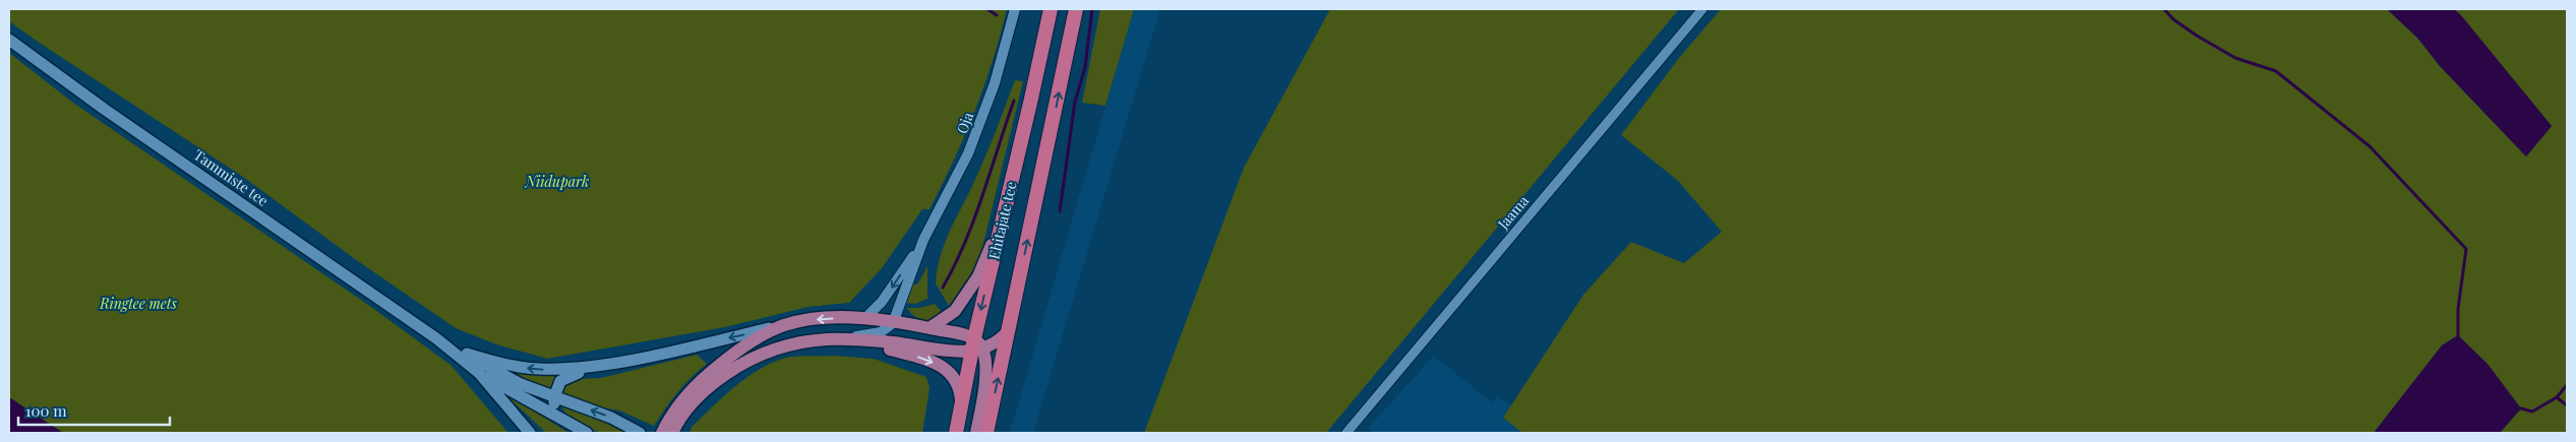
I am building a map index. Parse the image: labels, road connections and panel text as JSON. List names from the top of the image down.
{
  "streets": {
    "highway": ["Ehitajate tee"],
    "main road": ["Tammiste tee"],
    "street": ["Oja", "Jaama"]
  },
  "parks": ["Niidupark", "Ringtee mets"],
  "scale_bar": "100 m"
}
